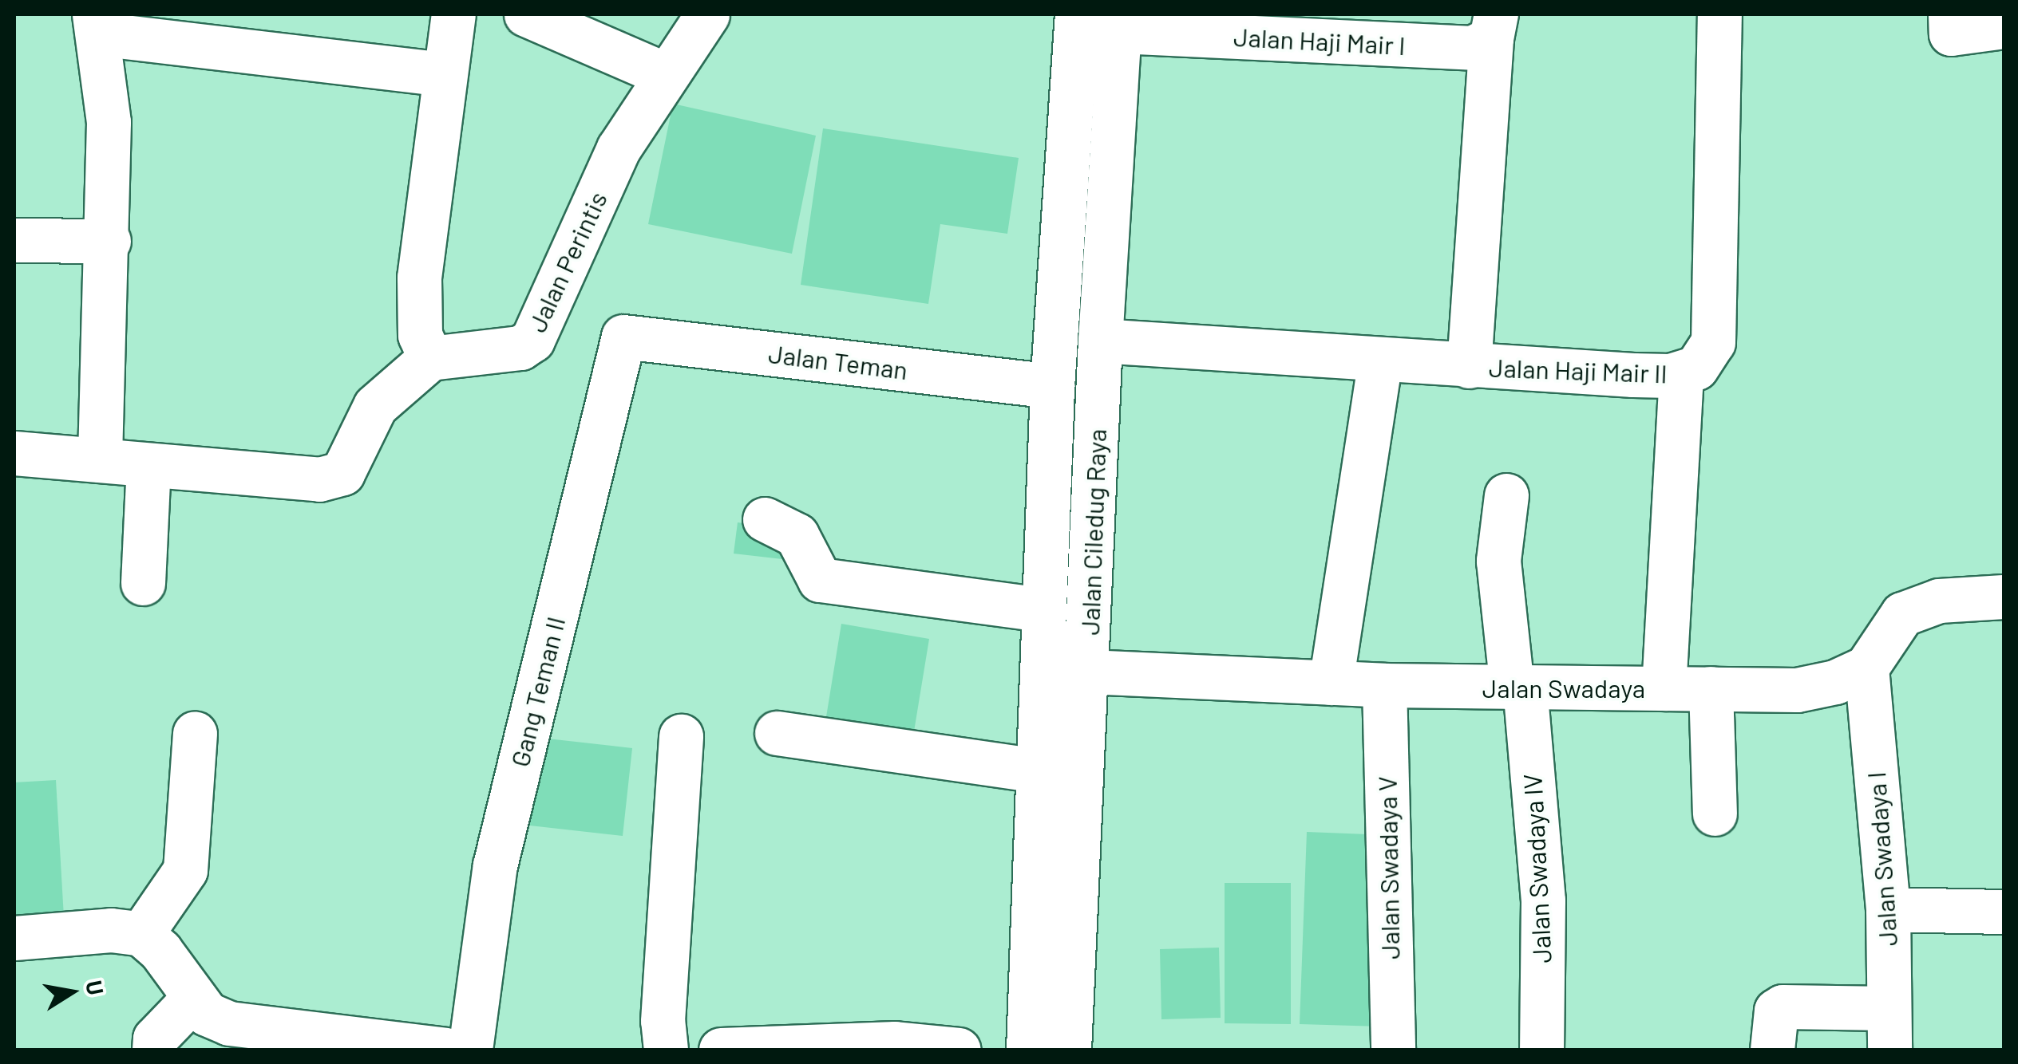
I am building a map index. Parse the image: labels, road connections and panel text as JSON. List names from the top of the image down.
{
  "streets": {
    "street": [
      "Jalan Haji Mair I",
      "Jalan Perintis",
      "Jalan Teman",
      "Jalan Haji Mair II",
      "Jalan Ciledug Raya",
      "Jalan Swadaya",
      "Gang Teman II",
      "Jalan Swadaya I",
      "Jalan Swadaya V",
      "Jalan Swadaya IV"
    ]
  },
  "crossings": [
    ["Jalan Haji Mair I", "Jalan Ciledug Raya"],
    ["Jalan Teman", "Jalan Ciledug Raya"],
    ["Jalan Teman", "Gang Teman II"],
    ["Jalan Haji Mair II", "Jalan Ciledug Raya"],
    ["Jalan Ciledug Raya", "Jalan Swadaya"],
    ["Jalan Swadaya", "Jalan Swadaya I"],
    ["Jalan Swadaya", "Jalan Swadaya V"],
    ["Jalan Swadaya", "Jalan Swadaya IV"]
  ],
  "north": "right"
}
